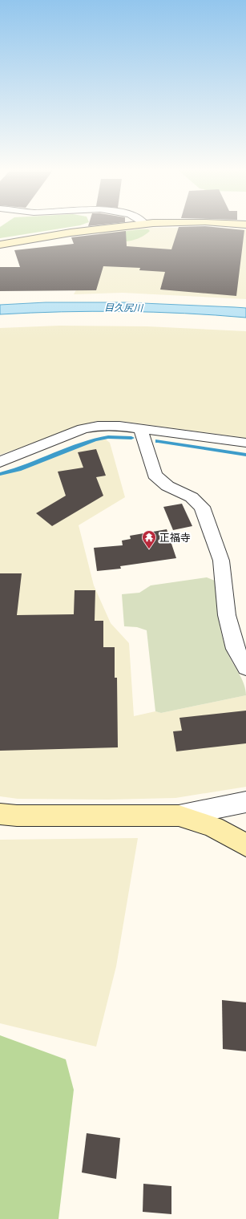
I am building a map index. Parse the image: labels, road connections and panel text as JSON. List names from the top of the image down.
{
  "water": ["目久尻川"],
  "places": {
    "temple": ["正福寺"]
  }
}
